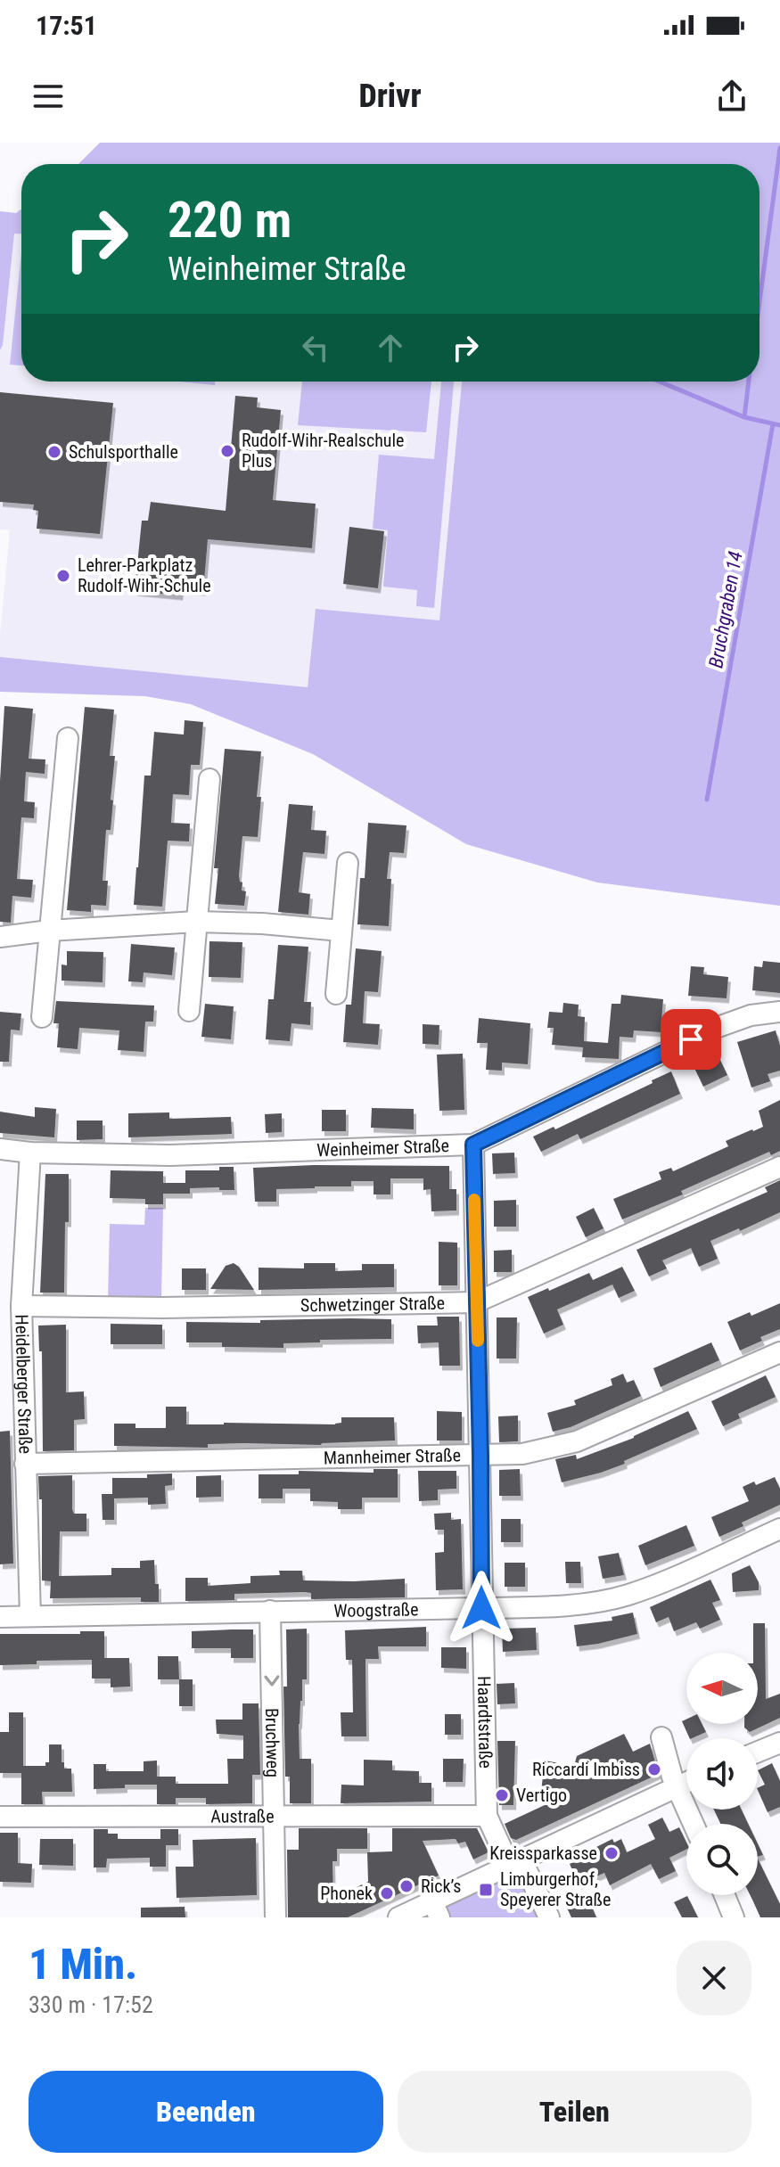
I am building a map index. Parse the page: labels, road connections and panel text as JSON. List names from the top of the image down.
{
  "streets": {
    "street": [
      "Weinheimer Straße",
      "Schwetzinger Straße",
      "Heidelberger Straße",
      "Mannheimer Straße",
      "Woogstraße",
      "Haardtstraße",
      "Bruchweg",
      "Austraße"
    ]
  },
  "crossings": [
    ["Weinheimer Straße", "Heidelberger Straße"],
    ["Weinheimer Straße", "Haardtstraße"],
    ["Schwetzinger Straße", "Heidelberger Straße"],
    ["Schwetzinger Straße", "Haardtstraße"],
    ["Heidelberger Straße", "Mannheimer Straße"],
    ["Heidelberger Straße", "Woogstraße"],
    ["Mannheimer Straße", "Haardtstraße"],
    ["Woogstraße", "Haardtstraße"],
    ["Woogstraße", "Bruchweg"],
    ["Haardtstraße", "Austraße"],
    ["Bruchweg", "Austraße"]
  ],
  "one_way": ["Bruchweg"],
  "water": ["Bruchgraben 14"],
  "places": {
    "other": [
      "Rudolf-Wihr-Realschule Plus",
      "Schulsporthalle",
      "Lehrer-Parkplatz Rudolf-Wihr-Schule",
      "Riccardi Imbiss",
      "Vertigo",
      "Kreissparkasse",
      "Rick’s",
      "Phonek"
    ],
    "transit": ["Limburgerhof, Speyerer Straße"]
  },
  "north": "left",
  "page": {
    "status": "17:51",
    "header": "Drivr",
    "turn": ["220 m", "Weinheimer Straße"],
    "heading": ["1 Min.", "330 m · 17:52"],
    "buttons": ["Beenden", "Teilen"]
  }
}
